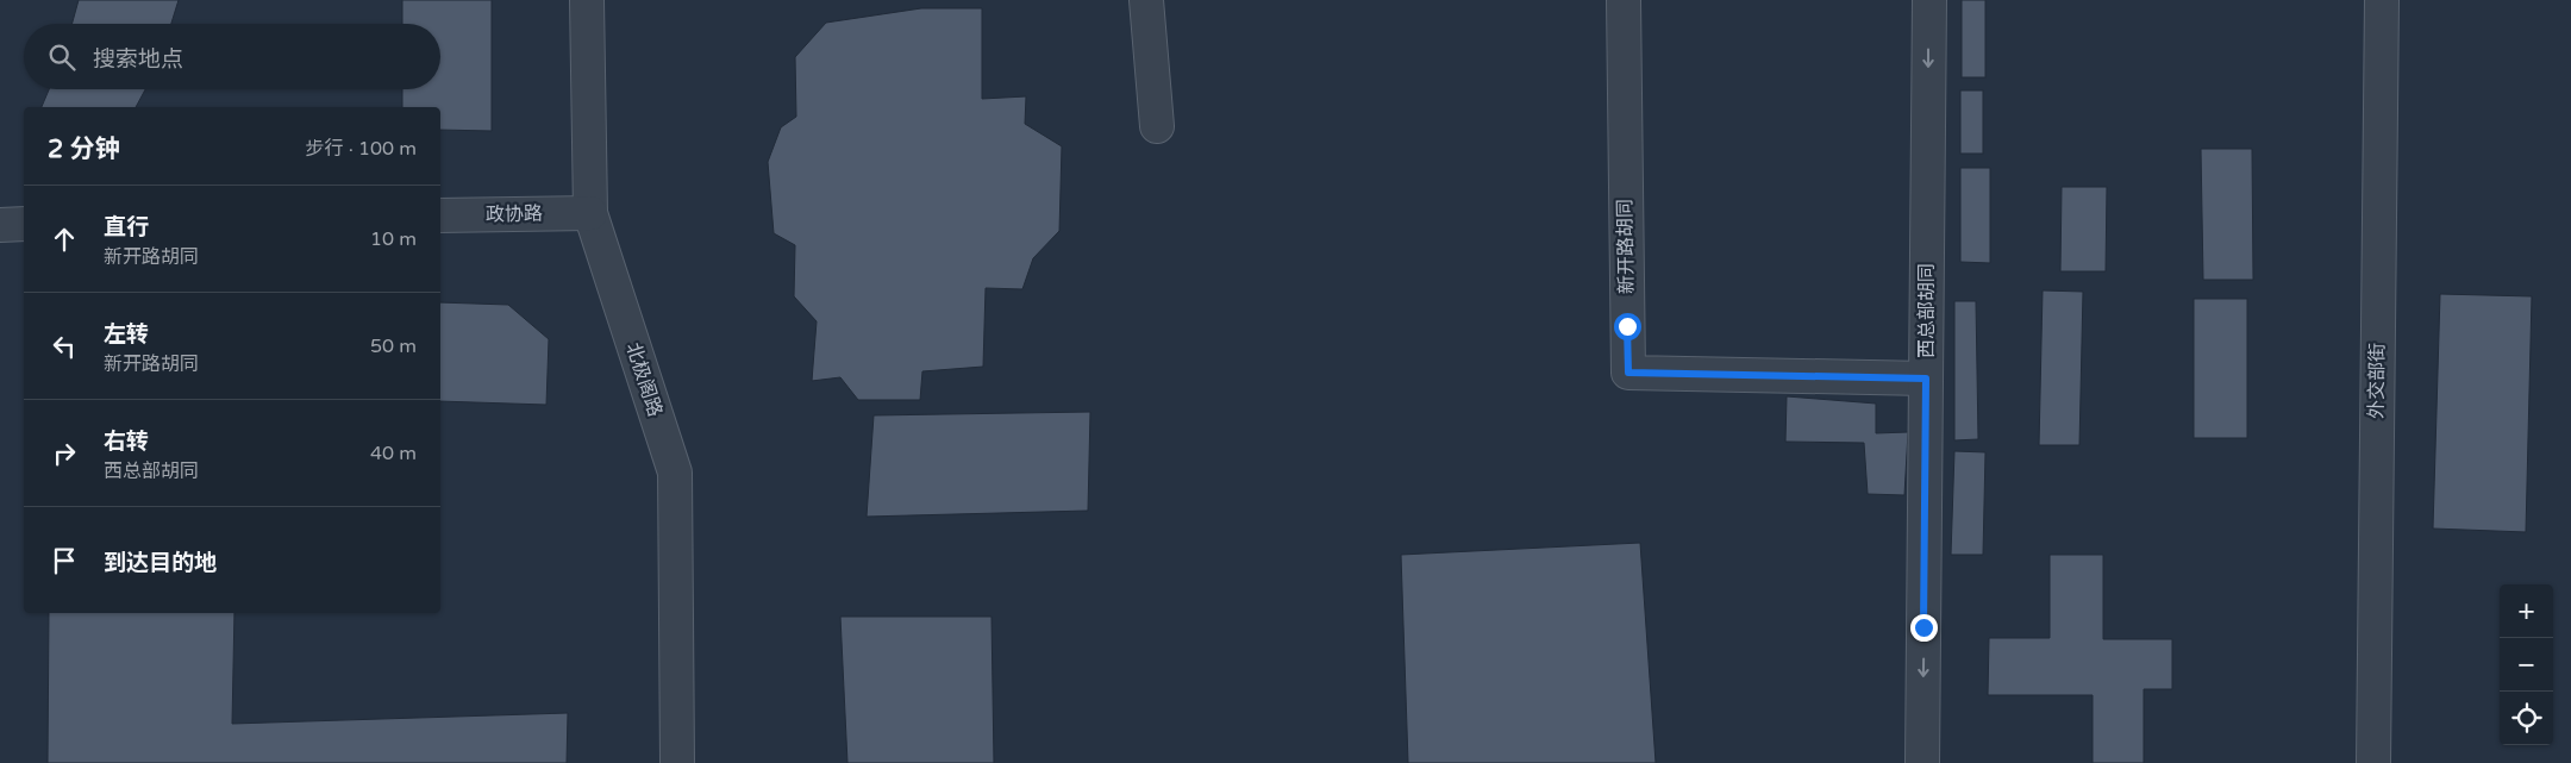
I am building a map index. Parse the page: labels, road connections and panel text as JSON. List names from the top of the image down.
{
  "streets": {
    "street": [
      "政协路",
      "新开路胡同",
      "西总部胡同",
      "北极阁路",
      "外交部街"
    ]
  },
  "crossings": [
    ["政协路", "北极阁路"],
    ["新开路胡同", "西总部胡同"]
  ],
  "one_way": ["西总部胡同"],
  "page": {
    "search": "搜索地点",
    "heading": ["2 分钟", "步行 · 100 m"],
    "list": [
      ["直行", "新开路胡同", "10 m"],
      ["左转", "新开路胡同", "50 m"],
      ["右转", "西总部胡同", "40 m"],
      "到达目的地"
    ],
    "map_buttons": ["+", "−"]
  }
}
